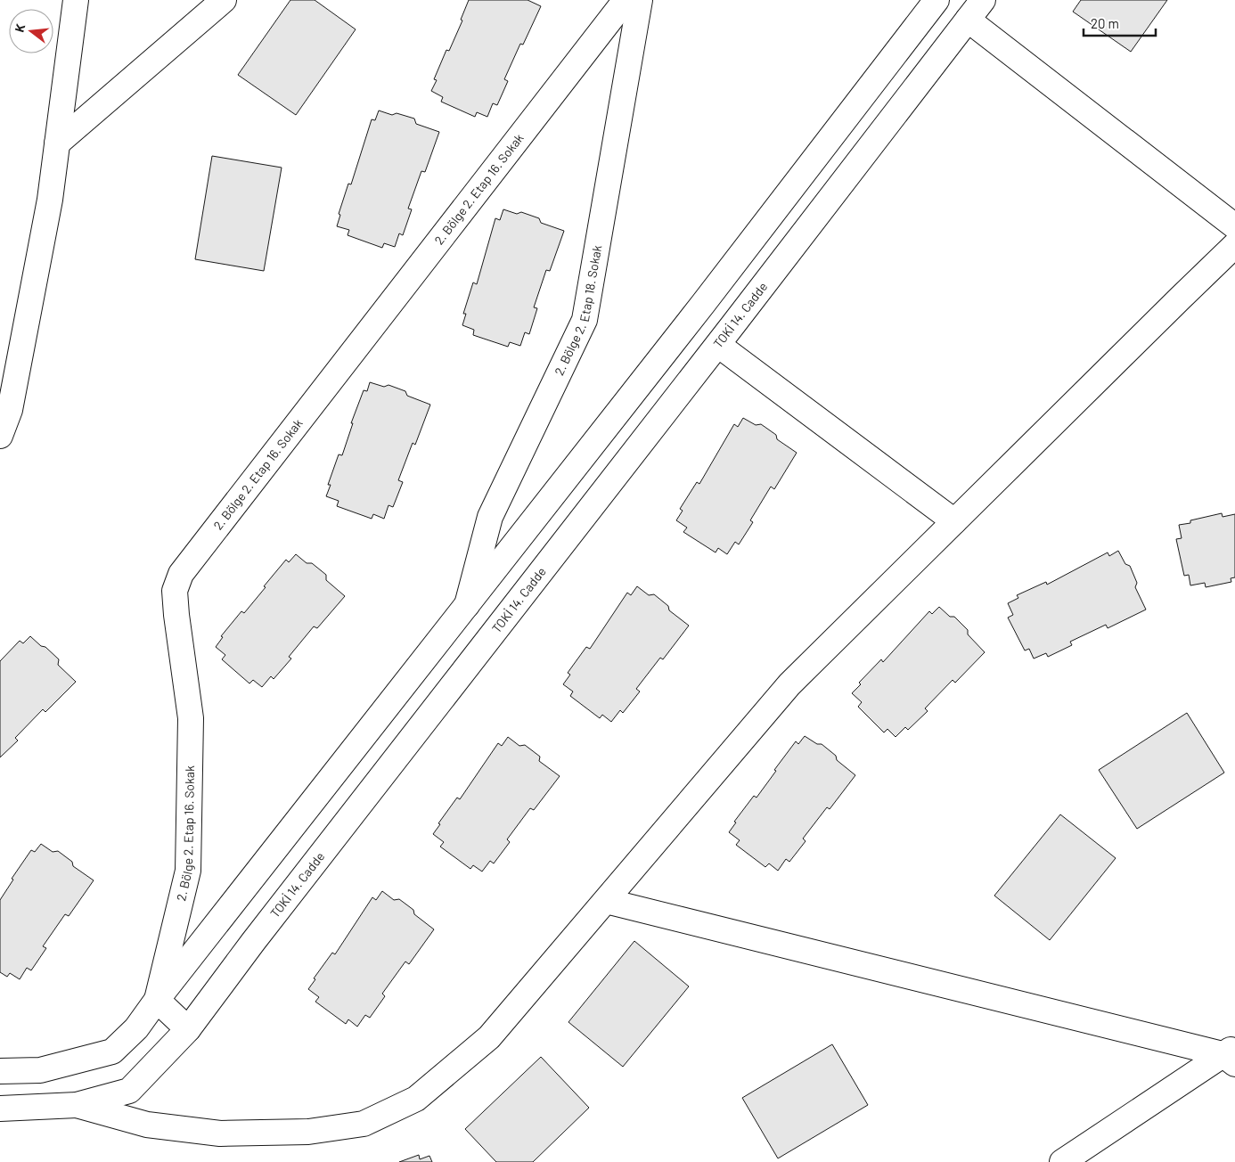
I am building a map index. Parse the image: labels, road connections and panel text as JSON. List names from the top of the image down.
{
  "streets": {
    "street": ["2. Bölge 2. Etap 16. Sokak", "2. Bölge 2. Etap 18. Sokak", "TOKİ 14. Cadde"]
  },
  "scale_bar": "20 m",
  "north": "left"
}
